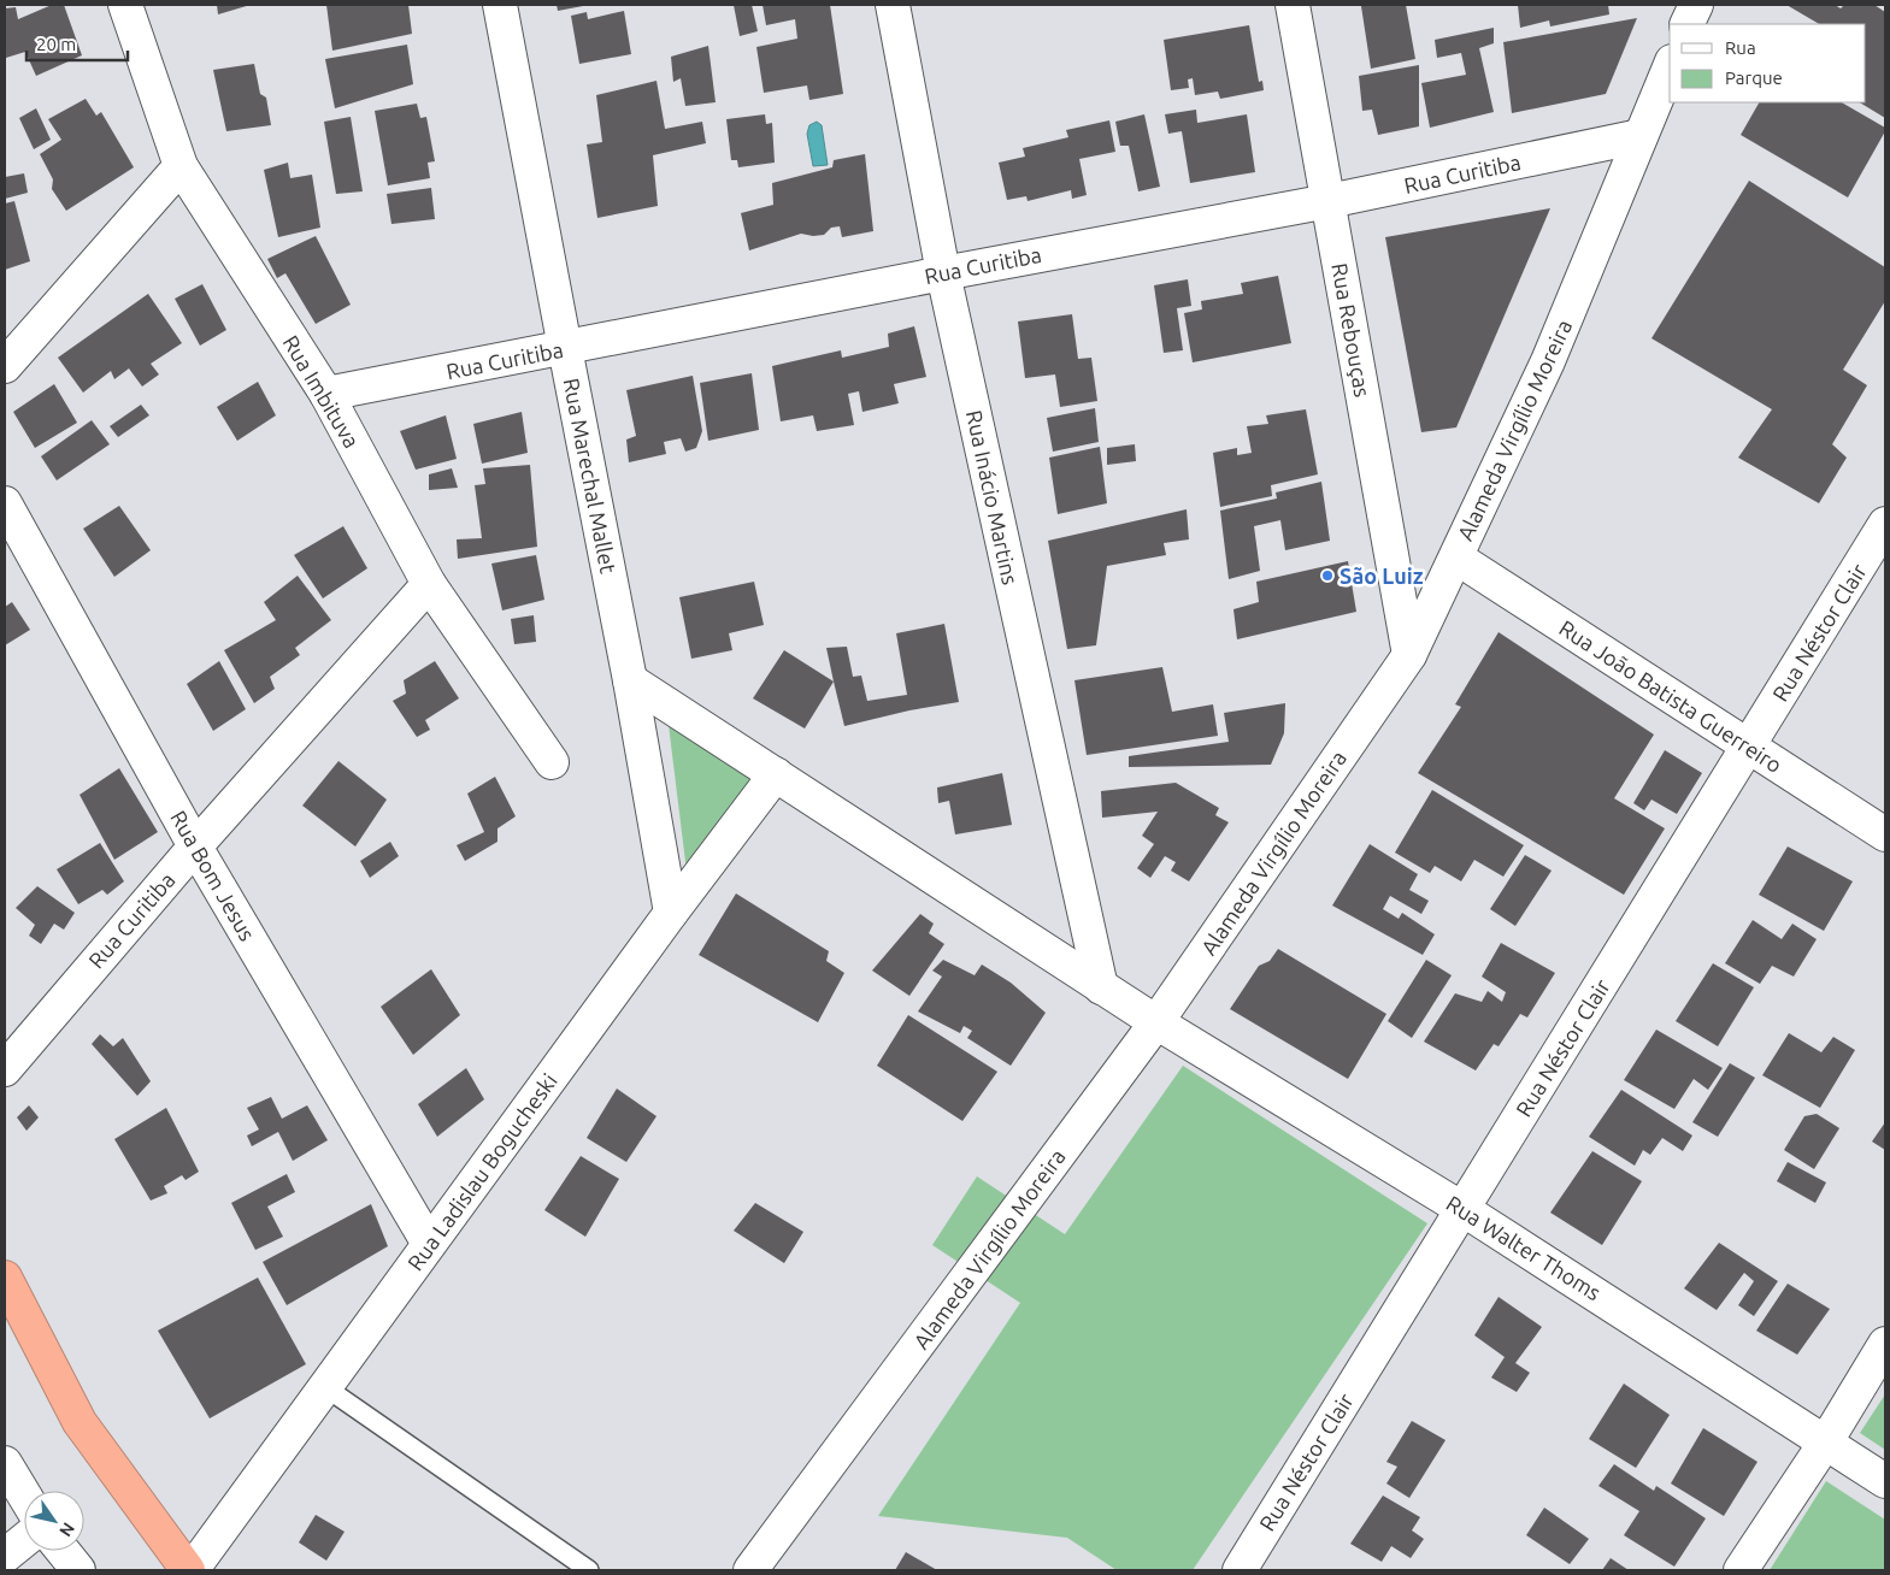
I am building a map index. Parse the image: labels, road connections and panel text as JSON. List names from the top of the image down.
{
  "streets": {
    "street": [
      "Rua Curitiba",
      "Rua Rebouças",
      "Rua Imbituva",
      "Alameda Virgílio Moreira",
      "Rua Marechal Mallet",
      "Rua Inácio Martins",
      "Rua Néstor Clair",
      "Rua João Batista Guerreiro",
      "Rua Bom Jesus",
      "Rua Ladislau Bogucheski",
      "Rua Walter Thoms"
    ]
  },
  "crossings": [
    ["Rua Curitiba", "Rua Rebouças"],
    ["Rua Curitiba", "Rua Imbituva"],
    ["Rua Curitiba", "Alameda Virgílio Moreira"],
    ["Rua Curitiba", "Rua Marechal Mallet"],
    ["Rua Curitiba", "Rua Inácio Martins"],
    ["Rua Curitiba", "Rua Bom Jesus"],
    ["Rua Rebouças", "Alameda Virgílio Moreira"],
    ["Alameda Virgílio Moreira", "Rua João Batista Guerreiro"],
    ["Alameda Virgílio Moreira", "Rua Walter Thoms"],
    ["Rua Marechal Mallet", "Rua Ladislau Bogucheski"],
    ["Rua Marechal Mallet", "Rua Walter Thoms"],
    ["Rua Inácio Martins", "Rua Walter Thoms"],
    ["Rua Néstor Clair", "Rua João Batista Guerreiro"],
    ["Rua Néstor Clair", "Rua Walter Thoms"],
    ["Rua Bom Jesus", "Rua Ladislau Bogucheski"],
    ["Rua Ladislau Bogucheski", "Rua Walter Thoms"]
  ],
  "places": ["São Luiz"],
  "legend": ["Rua", "Parque"],
  "scale_bar": "20 m",
  "north": "bottom right"
}
